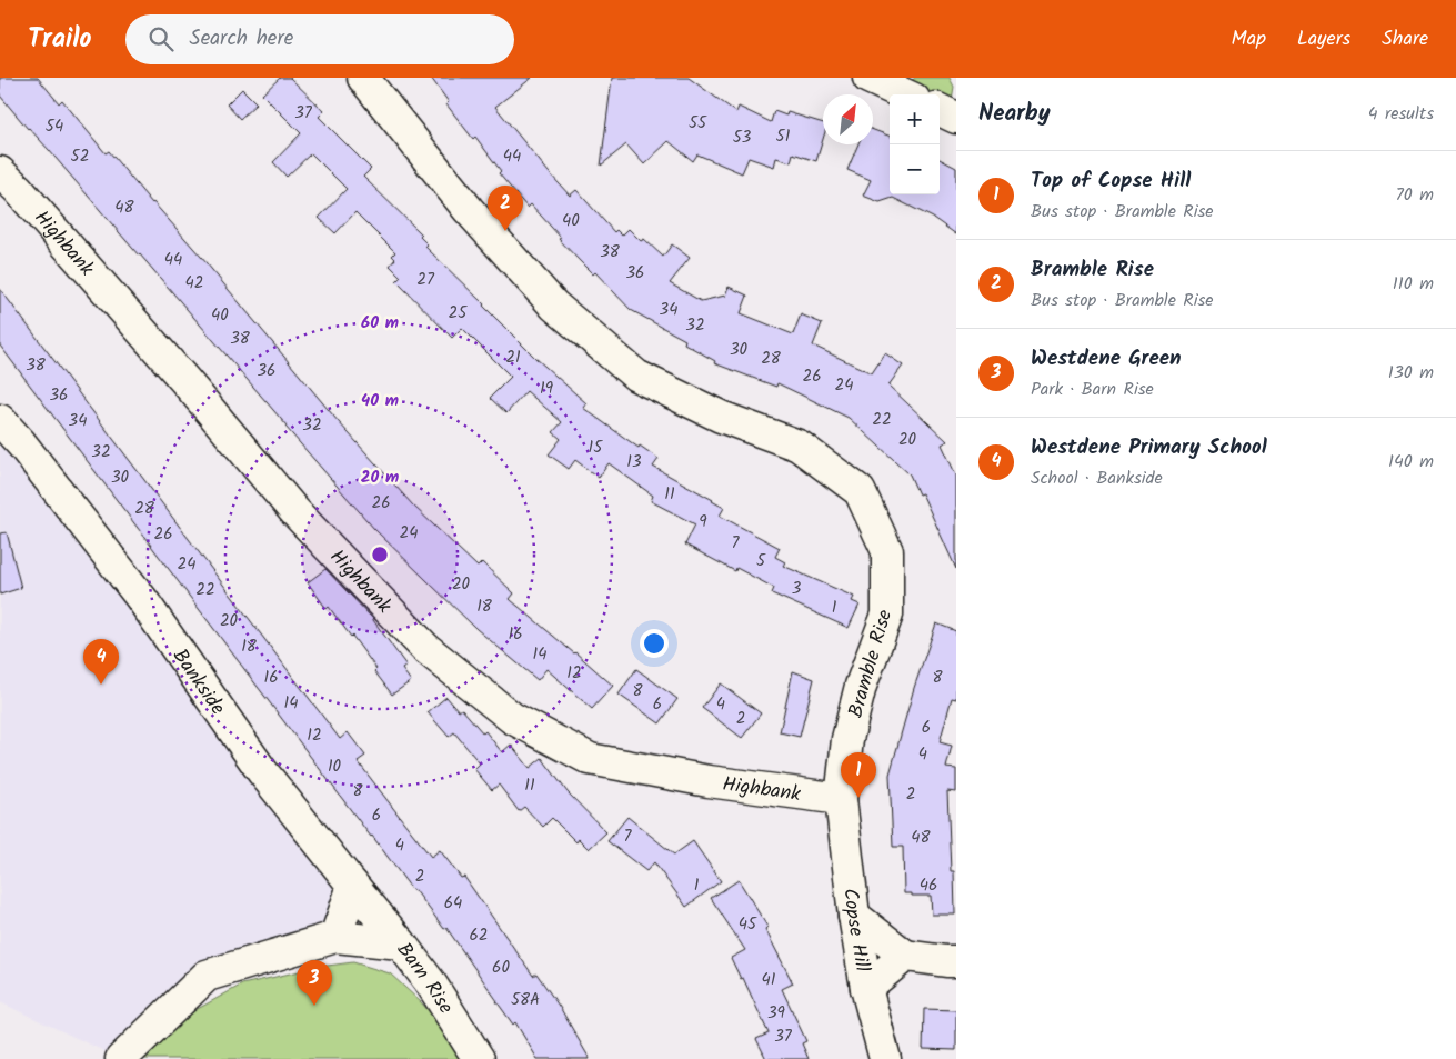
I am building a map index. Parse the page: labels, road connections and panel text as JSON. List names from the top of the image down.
{
  "streets": {
    "street": [
      "Highbank",
      "Bramble Rise",
      "Bankside",
      "Copse Hill",
      "Barn Rise"
    ]
  },
  "crossings": [
    ["Highbank", "Bramble Rise"],
    ["Highbank", "Copse Hill"],
    ["Bramble Rise", "Copse Hill"],
    ["Bankside", "Barn Rise"]
  ],
  "house_numbers": [
    "37",
    "55",
    "54",
    "51",
    "53",
    "52",
    "44",
    "48",
    "40",
    "38",
    "44",
    "36",
    "27",
    "42",
    "34",
    "25",
    "40",
    "32",
    "38",
    "30",
    "21",
    "28",
    "38",
    "36",
    "26",
    "24",
    "19",
    "36",
    "22",
    "34",
    "32",
    "20",
    "15",
    "32",
    "13",
    "30",
    "11",
    "26",
    "28",
    "9",
    "24",
    "26",
    "7",
    "5",
    "24",
    "20",
    "3",
    "22",
    "18",
    "1",
    "20",
    "16",
    "18",
    "14",
    "12",
    "16",
    "8",
    "8",
    "14",
    "6",
    "4",
    "2",
    "6",
    "12",
    "4",
    "10",
    "11",
    "8",
    "2",
    "6",
    "7",
    "48",
    "4",
    "2",
    "1",
    "46",
    "64",
    "45",
    "62",
    "60",
    "41",
    "58A",
    "39",
    "37"
  ],
  "north": "top right",
  "page": {
    "header": "Trailo",
    "search": "Search here",
    "nav": ["Map", "Layers", "Share"],
    "heading": ["Nearby", "4 results"],
    "map_buttons": ["+", "−"],
    "list": [
      {
        "mark": "1",
        "name": "Top of Copse Hill",
        "note": "Bus stop · Bramble Rise",
        "value": "70 m"
      },
      {
        "mark": "2",
        "name": "Bramble Rise",
        "note": "Bus stop · Bramble Rise",
        "value": "110 m"
      },
      {
        "mark": "3",
        "name": "Westdene Green",
        "note": "Park · Barn Rise",
        "value": "130 m"
      },
      {
        "mark": "4",
        "name": "Westdene Primary School",
        "note": "School · Bankside",
        "value": "140 m"
      }
    ],
    "pins": [
      "2",
      "4",
      "1",
      "3"
    ]
  },
  "rings": ["60 m", "40 m", "20 m"]
}
